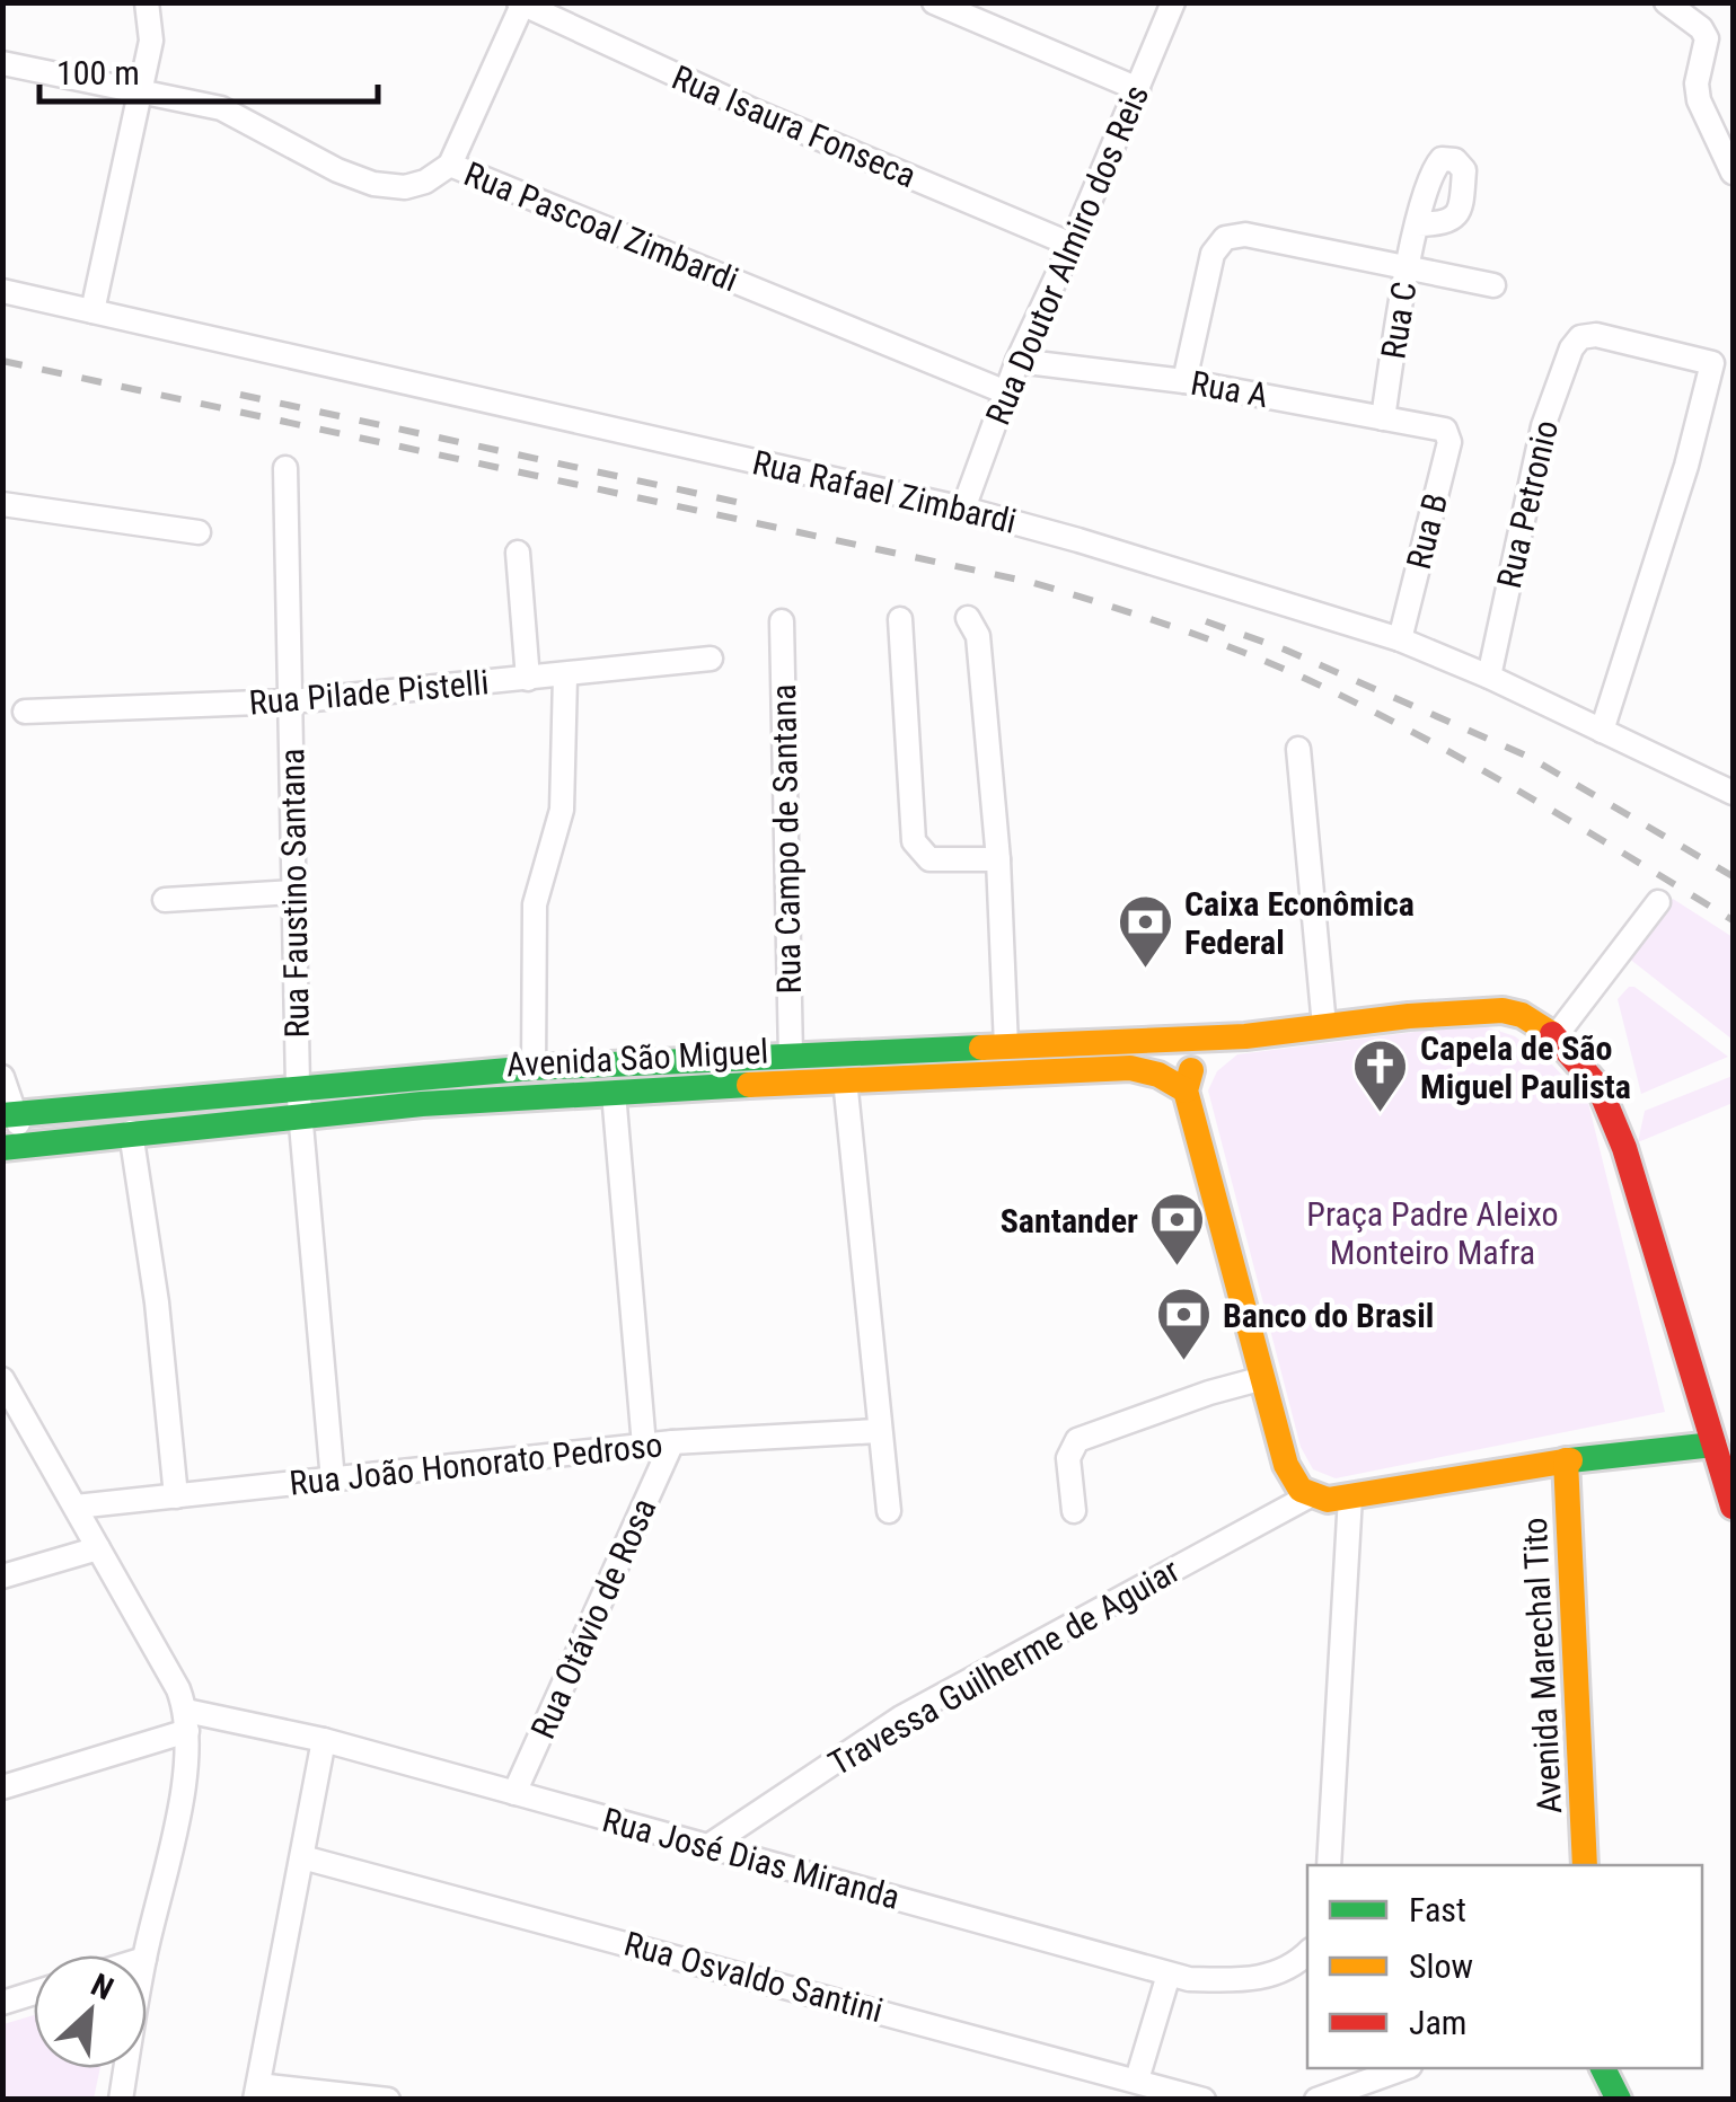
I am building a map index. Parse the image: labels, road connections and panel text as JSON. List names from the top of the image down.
{
  "streets": {
    "main road": ["Avenida São Miguel", "Avenida Marechal Tito"],
    "street": [
      "Rua Isaura Fonseca",
      "Rua Pascoal Zimbardi",
      "Rua Doutor Almiro dos Reis",
      "Rua C",
      "Rua A",
      "Rua Rafael Zimbardi",
      "Rua Petronio",
      "Rua B",
      "Rua Pilade Pistelli",
      "Rua Campo de Santana",
      "Rua Faustino Santana",
      "Rua João Honorato Pedroso",
      "Rua Otávio de Rosa",
      "Travessa Guilherme de Aguiar",
      "Rua José Dias Miranda",
      "Rua Osvaldo Santini"
    ]
  },
  "crossings": [
    ["Rua Isaura Fonseca", "Rua Doutor Almiro dos Reis"],
    ["Rua Pascoal Zimbardi", "Rua Doutor Almiro dos Reis"],
    ["Rua Doutor Almiro dos Reis", "Rua A"],
    ["Rua Doutor Almiro dos Reis", "Rua Rafael Zimbardi"],
    ["Rua C", "Rua A"],
    ["Rua A", "Rua B"],
    ["Rua Rafael Zimbardi", "Rua Petronio"],
    ["Rua Rafael Zimbardi", "Rua B"],
    ["Rua Pilade Pistelli", "Rua Faustino Santana"],
    ["Rua Campo de Santana", "Avenida São Miguel"],
    ["Rua Faustino Santana", "Avenida São Miguel"],
    ["Rua Faustino Santana", "Rua João Honorato Pedroso"],
    ["Rua João Honorato Pedroso", "Rua Otávio de Rosa"],
    ["Rua Otávio de Rosa", "Rua José Dias Miranda"],
    ["Travessa Guilherme de Aguiar", "Rua José Dias Miranda"]
  ],
  "parks": ["Praça Padre Aleixo Monteiro Mafra"],
  "places": {
    "bank": ["Caixa Econômica Federal", "Santander", "Banco do Brasil"],
    "church": ["Capela de São Miguel Paulista"]
  },
  "legend": ["Fast", "Slow", "Jam"],
  "scale_bar": "100 m",
  "north": "top right"
}
